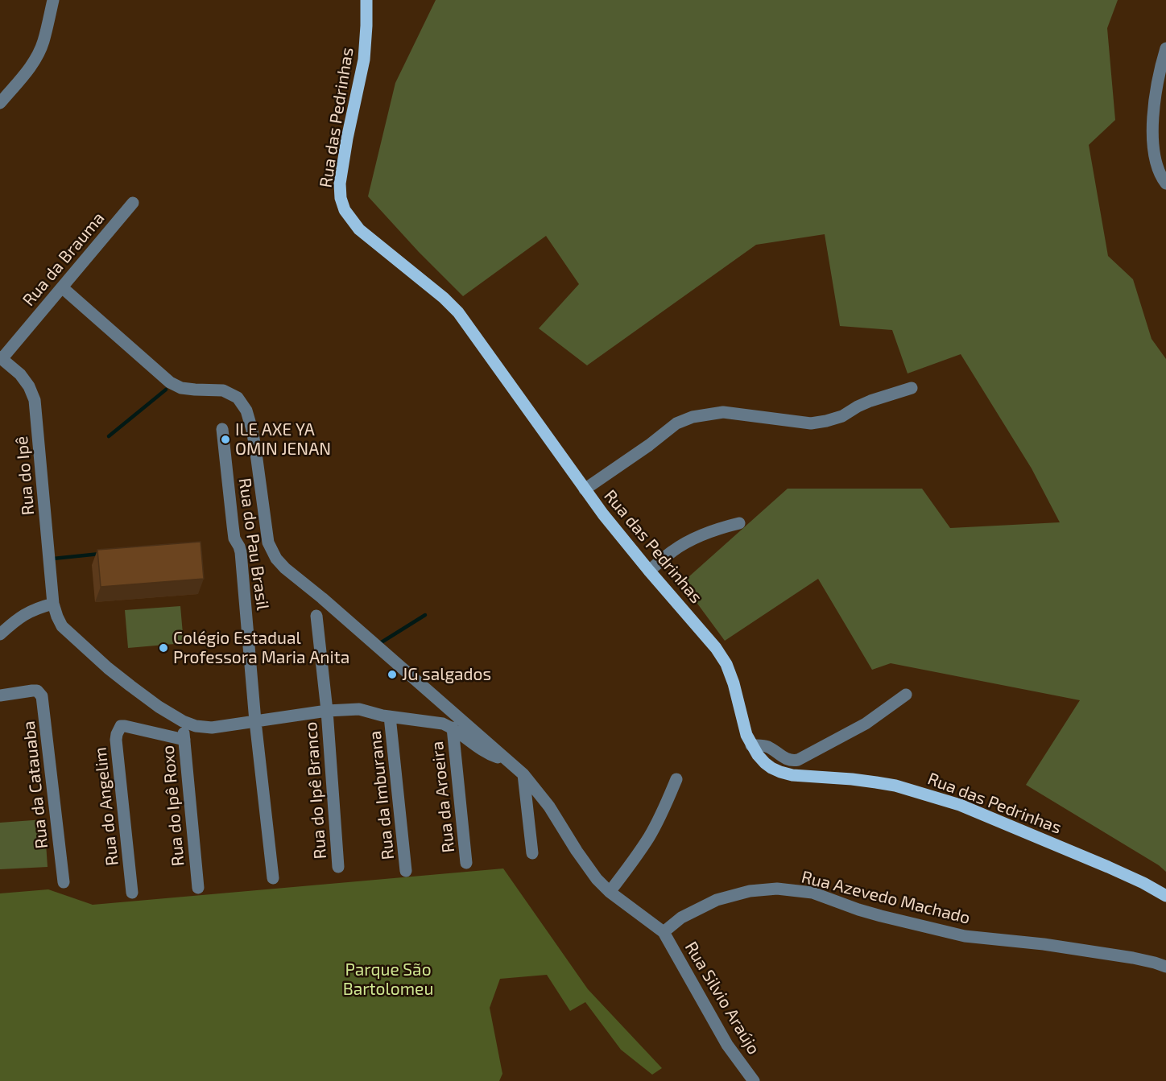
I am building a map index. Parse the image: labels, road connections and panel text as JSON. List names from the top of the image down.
{
  "streets": {
    "main road": ["Rua das Pedrinhas"],
    "street": [
      "Rua da Brauma",
      "Rua do Ipê",
      "Rua do Pau Brasil",
      "Rua da Catauaba",
      "Rua do Ipê Branco",
      "Rua da Imburana",
      "Rua da Aroeira",
      "Rua do Ipê Roxo",
      "Rua do Angelim",
      "Rua Azevedo Machado",
      "Rua Silvio Araújo"
    ]
  },
  "crossings": [
    ["Rua da Brauma", "Rua do Ipê"],
    ["Rua do Ipê", "Rua do Pau Brasil"],
    ["Rua do Ipê", "Rua do Ipê Branco"],
    ["Rua do Ipê", "Rua da Imburana"],
    ["Rua do Ipê", "Rua da Aroeira"],
    ["Rua do Ipê", "Rua do Ipê Roxo"],
    ["Rua do Ipê Roxo", "Rua do Angelim"],
    ["Rua Azevedo Machado", "Rua Silvio Araújo"]
  ],
  "parks": ["Parque São Bartolomeu"],
  "places": ["ILE AXE YA OMIN JENAN", "Colégio Estadual Professora Maria Anita", "JG salgados"]
}
